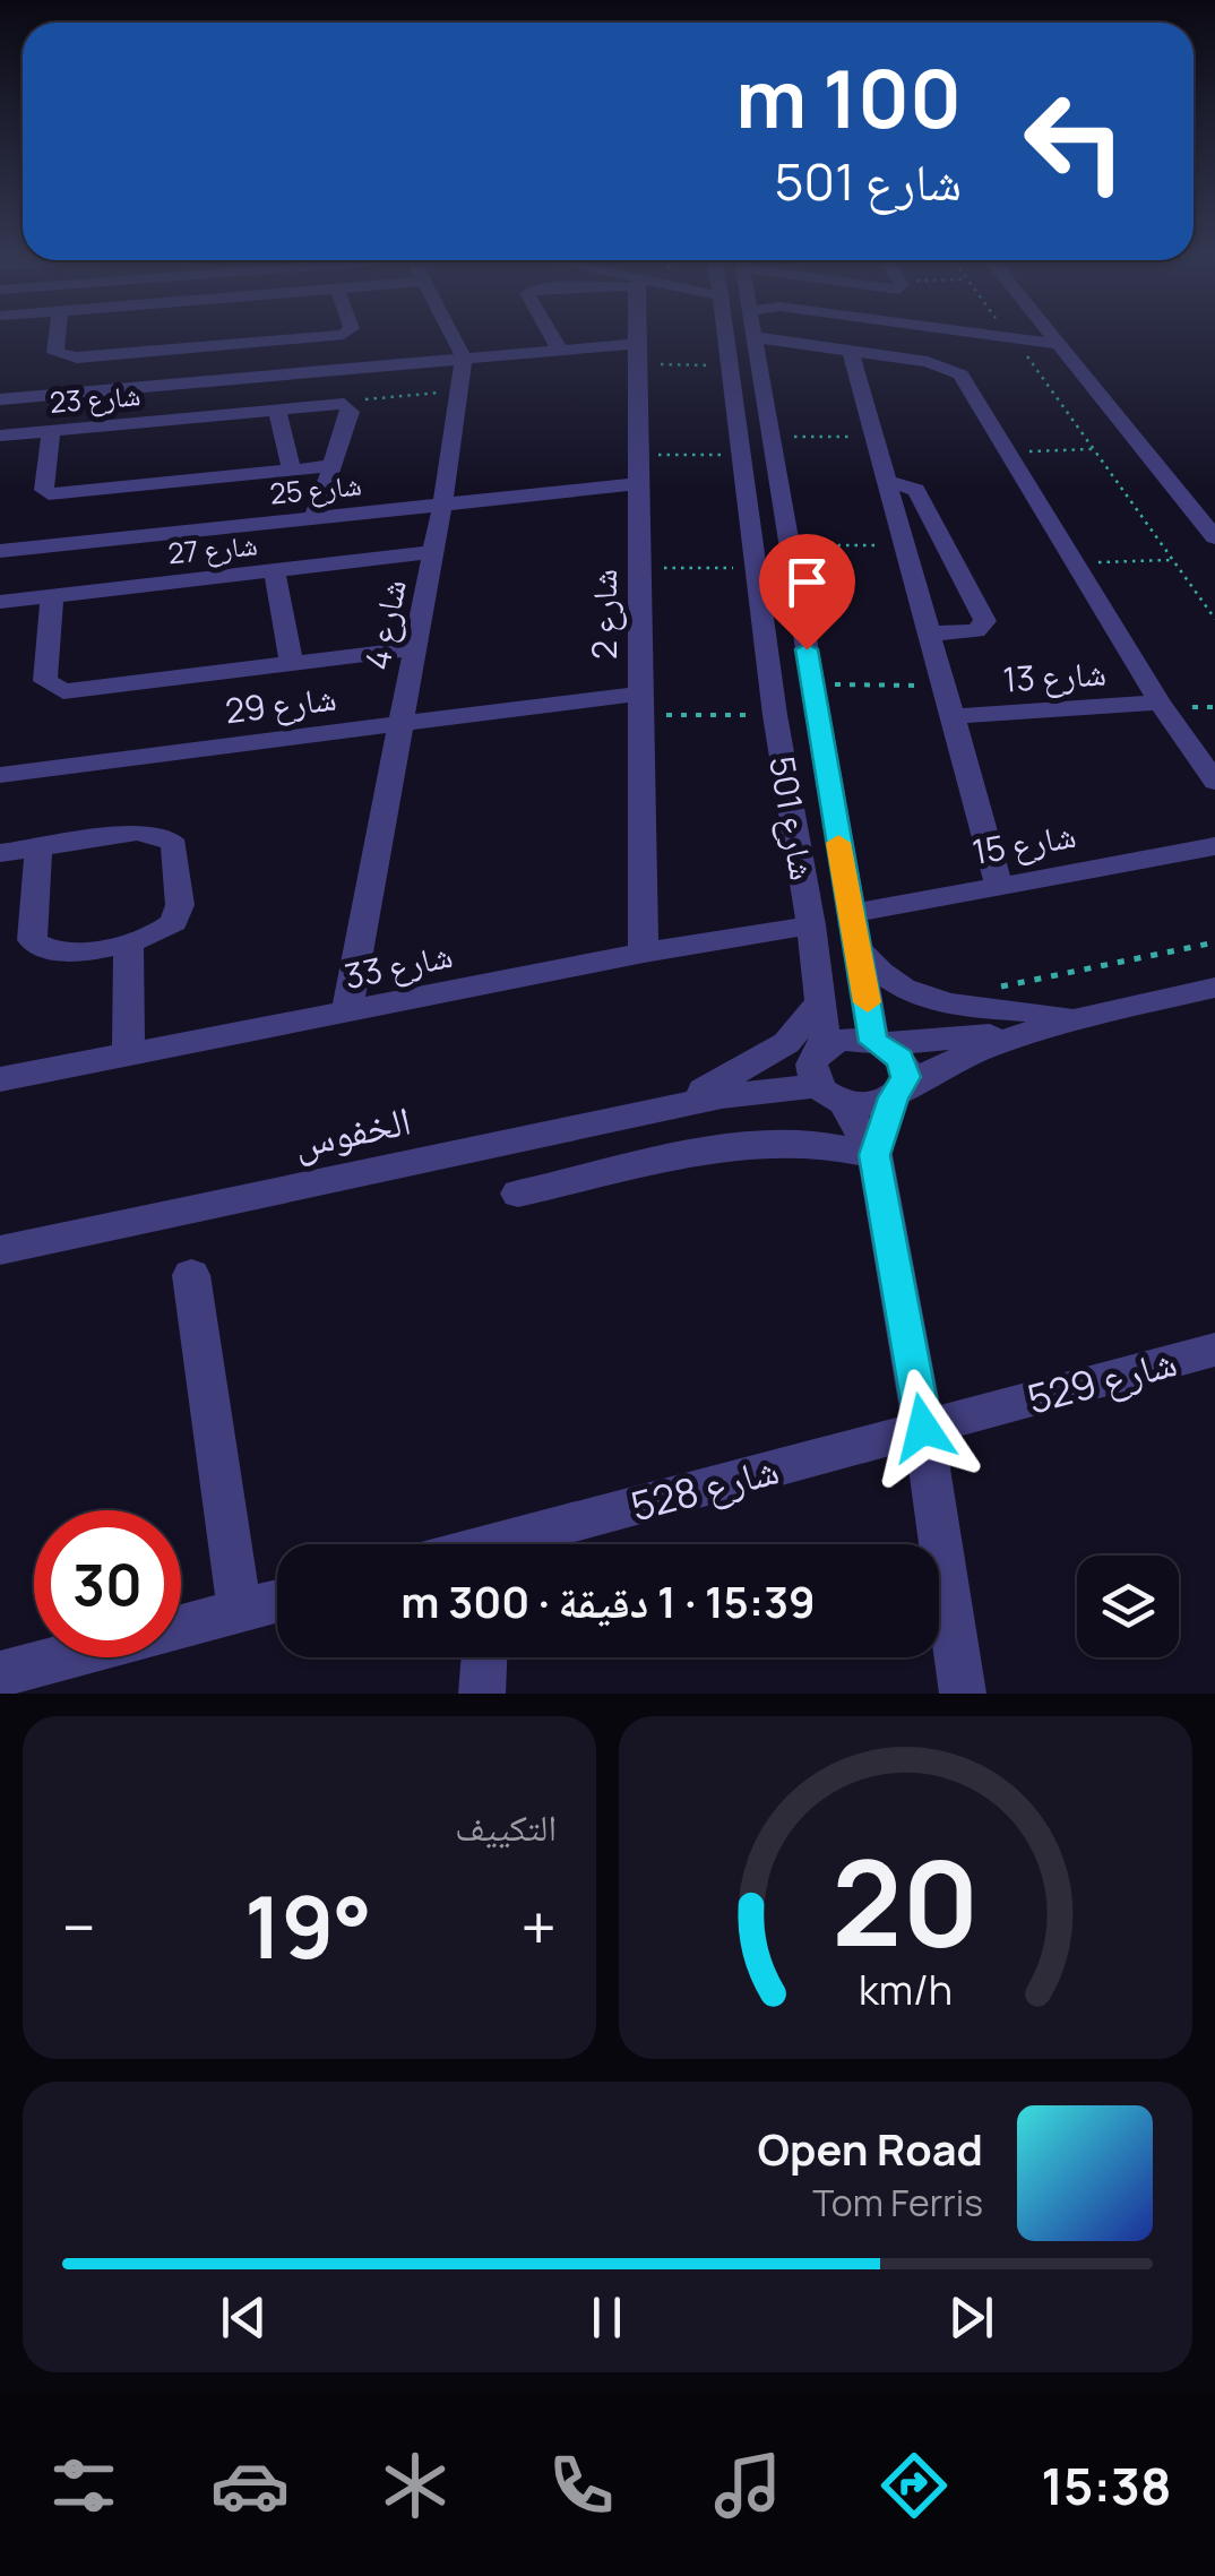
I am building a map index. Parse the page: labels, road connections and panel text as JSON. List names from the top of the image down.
{
  "streets": {
    "street": [
      "شارع 23",
      "شارع 25",
      "شارع 27",
      "شارع 2",
      "شارع 4",
      "شارع 13",
      "شارع 29",
      "شارع 501",
      "شارع 15",
      "شارع 33",
      "الخفوس",
      "شارع 529",
      "شارع 528"
    ]
  },
  "crossings": [
    ["شارع 25", "شارع 2"],
    ["شارع 25", "شارع 4"],
    ["شارع 27", "شارع 4"],
    ["شارع 2", "شارع 29"],
    ["شارع 2", "شارع 33"],
    ["شارع 4", "شارع 29"],
    ["شارع 4", "شارع 33"],
    ["شارع 501", "شارع 15"],
    ["شارع 501", "شارع 33"],
    ["شارع 501", "الخفوس"],
    ["شارع 501", "شارع 529"],
    ["شارع 501", "شارع 528"],
    ["شارع 529", "شارع 528"]
  ],
  "page": {
    "turn": ["100 m", "شارع 501"],
    "limit": "30",
    "trip": "15:39 · 1 دقيقة · 300 m",
    "tile": "التكييف",
    "heat": ["−", "19°", "+"],
    "song": ["Open Road", "Tom Ferris"],
    "tabs": "15:38",
    "gauge": ["20", "km/h"]
  }
}
